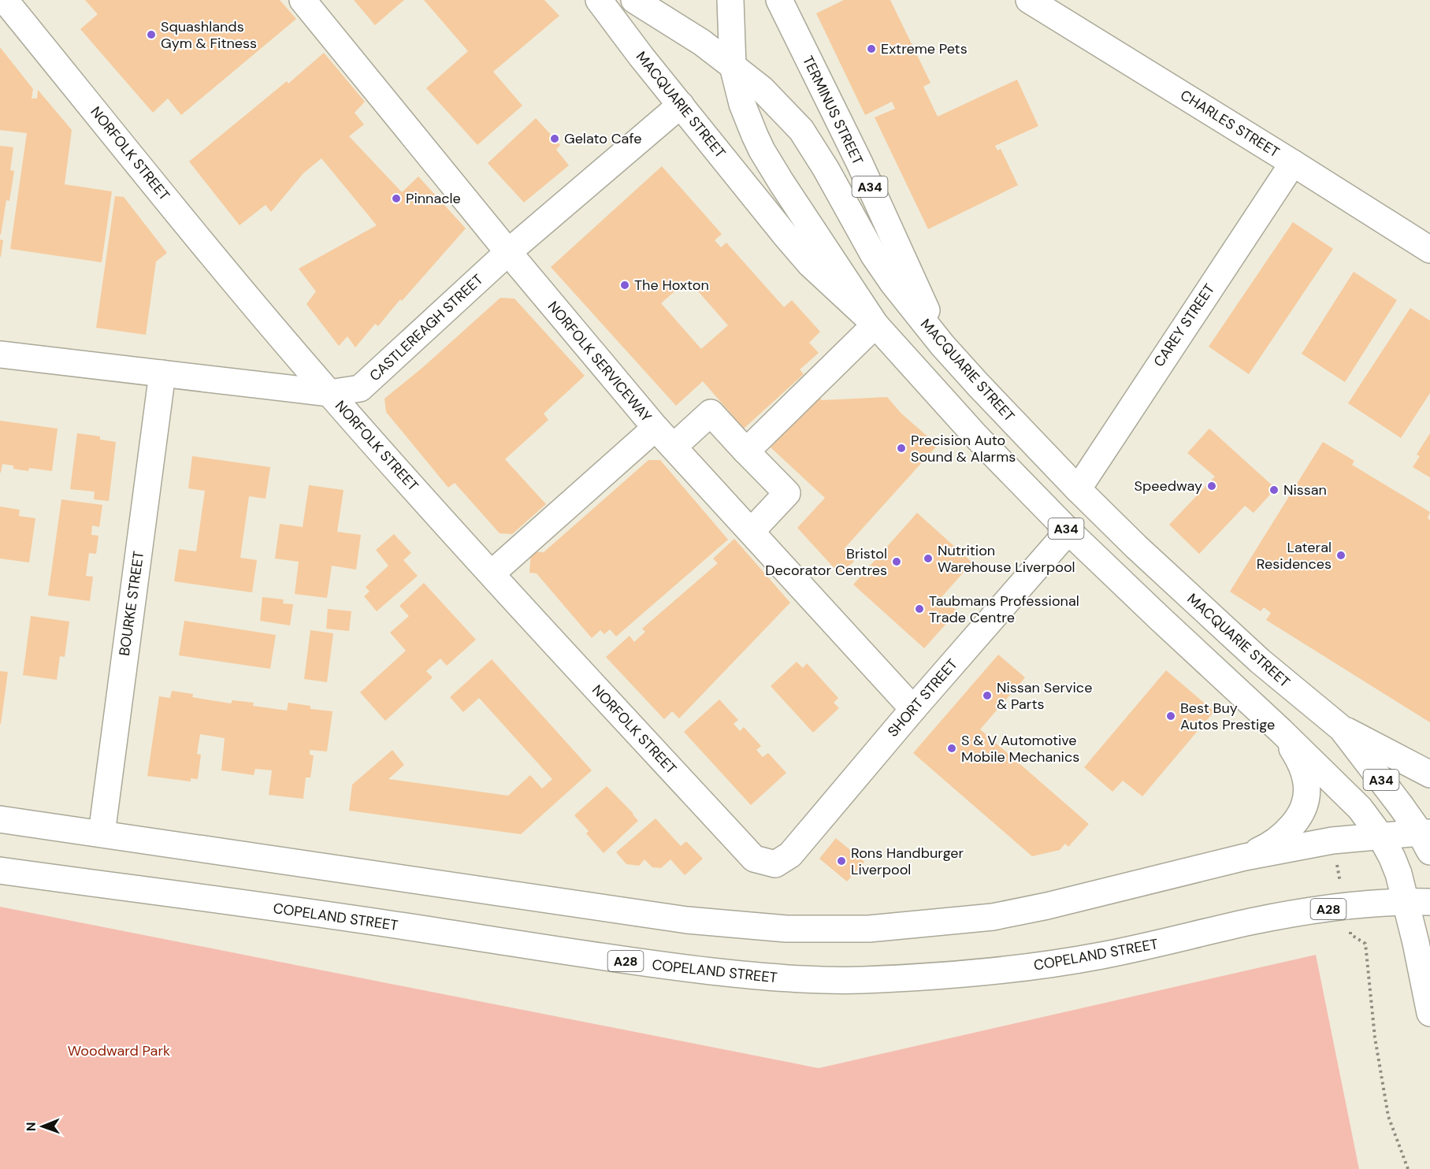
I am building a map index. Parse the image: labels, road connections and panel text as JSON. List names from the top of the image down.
{
  "streets": {
    "main road": [
      "MACQUARIE STREET",
      "TERMINUS STREET",
      "CHARLES STREET",
      "NORFOLK STREET",
      "A34",
      "CAREY STREET",
      "CASTLEREAGH STREET",
      "NORFOLK SERVICEWAY",
      "BOURKE STREET",
      "SHORT STREET",
      "A28",
      "COPELAND STREET"
    ]
  },
  "crossings": [
    ["MACQUARIE STREET", "TERMINUS STREET"],
    ["MACQUARIE STREET", "A34"],
    ["MACQUARIE STREET", "CAREY STREET"],
    ["MACQUARIE STREET", "CASTLEREAGH STREET"],
    ["MACQUARIE STREET", "SHORT STREET"],
    ["CHARLES STREET", "CAREY STREET"],
    ["NORFOLK STREET", "CASTLEREAGH STREET"],
    ["NORFOLK STREET", "SHORT STREET"],
    ["A34", "COPELAND STREET"],
    ["CASTLEREAGH STREET", "NORFOLK SERVICEWAY"],
    ["CASTLEREAGH STREET", "BOURKE STREET"],
    ["NORFOLK SERVICEWAY", "SHORT STREET"]
  ],
  "parks": ["Woodward Park"],
  "places": [
    "Squashlands Gym & Fitness",
    "Extreme Pets",
    "Gelato Cafe",
    "Pinnacle",
    "The Hoxton",
    "Precision Auto Sound & Alarms",
    "Speedway",
    "Nissan",
    "Lateral Residences",
    "Nutrition Warehouse Liverpool",
    "Bristol Decorator Centres",
    "Taubmans Professional Trade Centre",
    "Nissan Service & Parts",
    "Best Buy Autos Prestige",
    "S & V Automotive Mobile Mechanics",
    "Rons Handburger Liverpool"
  ],
  "north": "left"
}
